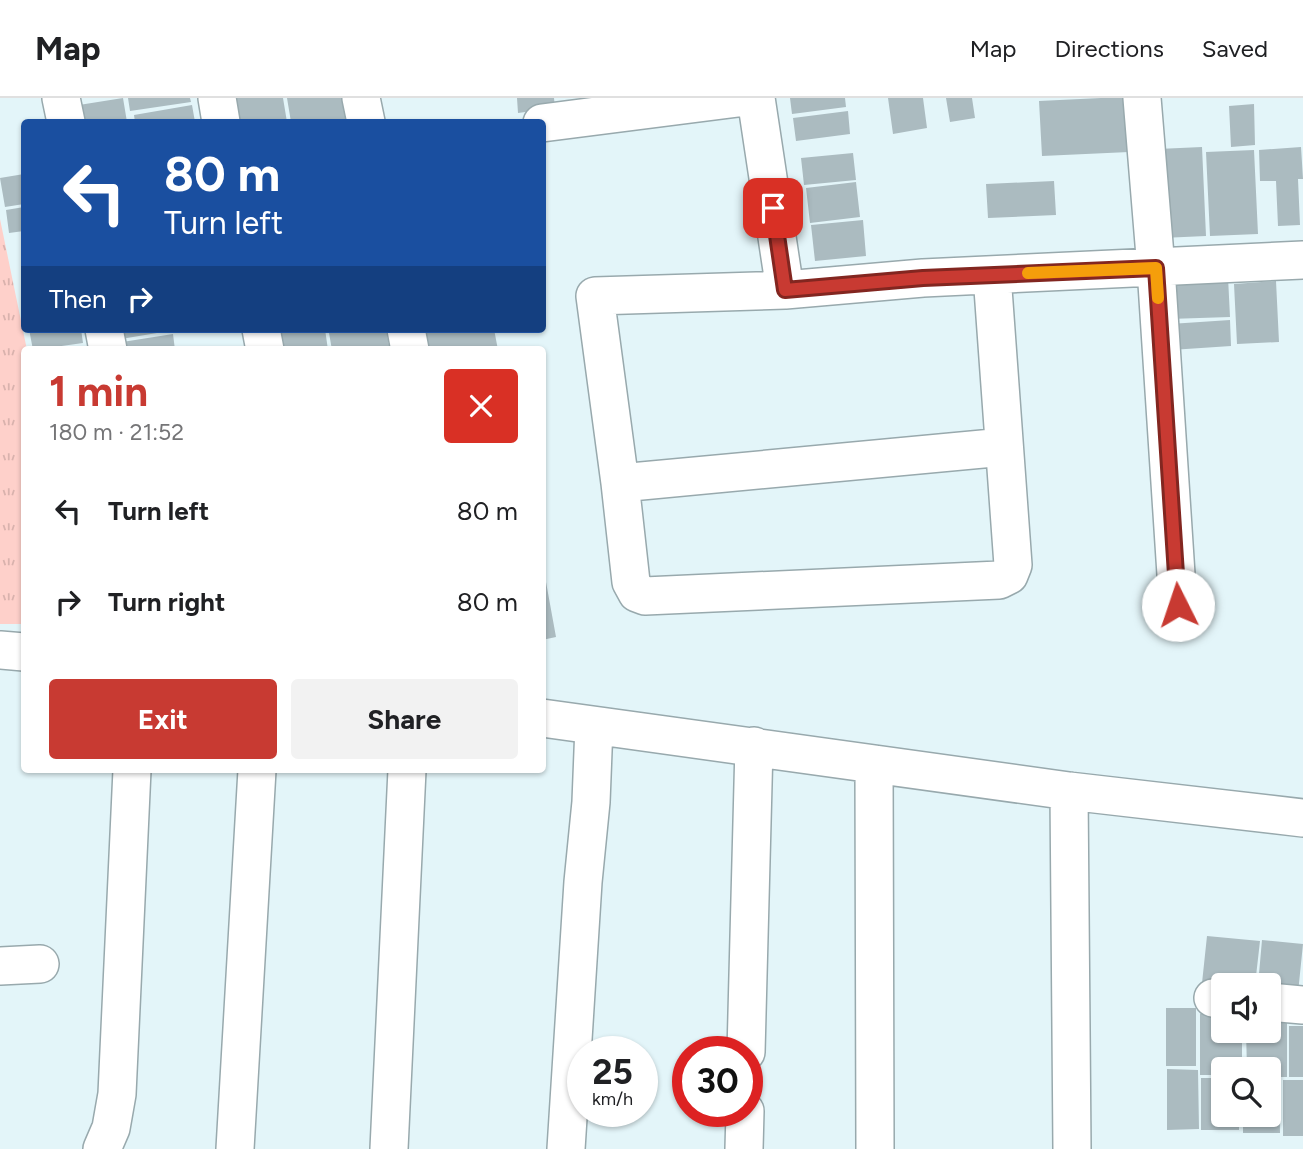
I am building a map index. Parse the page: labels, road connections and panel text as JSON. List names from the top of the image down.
{
  "page": {
    "header": "Map",
    "nav": ["Map", "Directions", "Saved"],
    "turn": ["80 m", "Turn left"],
    "then": "Then",
    "heading": ["1 min", "180 m · 21:52"],
    "list": [
      {
        "name": "Turn left",
        "value": "80 m"
      },
      {
        "name": "Turn right",
        "value": "80 m"
      }
    ],
    "buttons": ["Exit", "Share"],
    "speed": "25 km/h",
    "limit": "30"
  }
}
